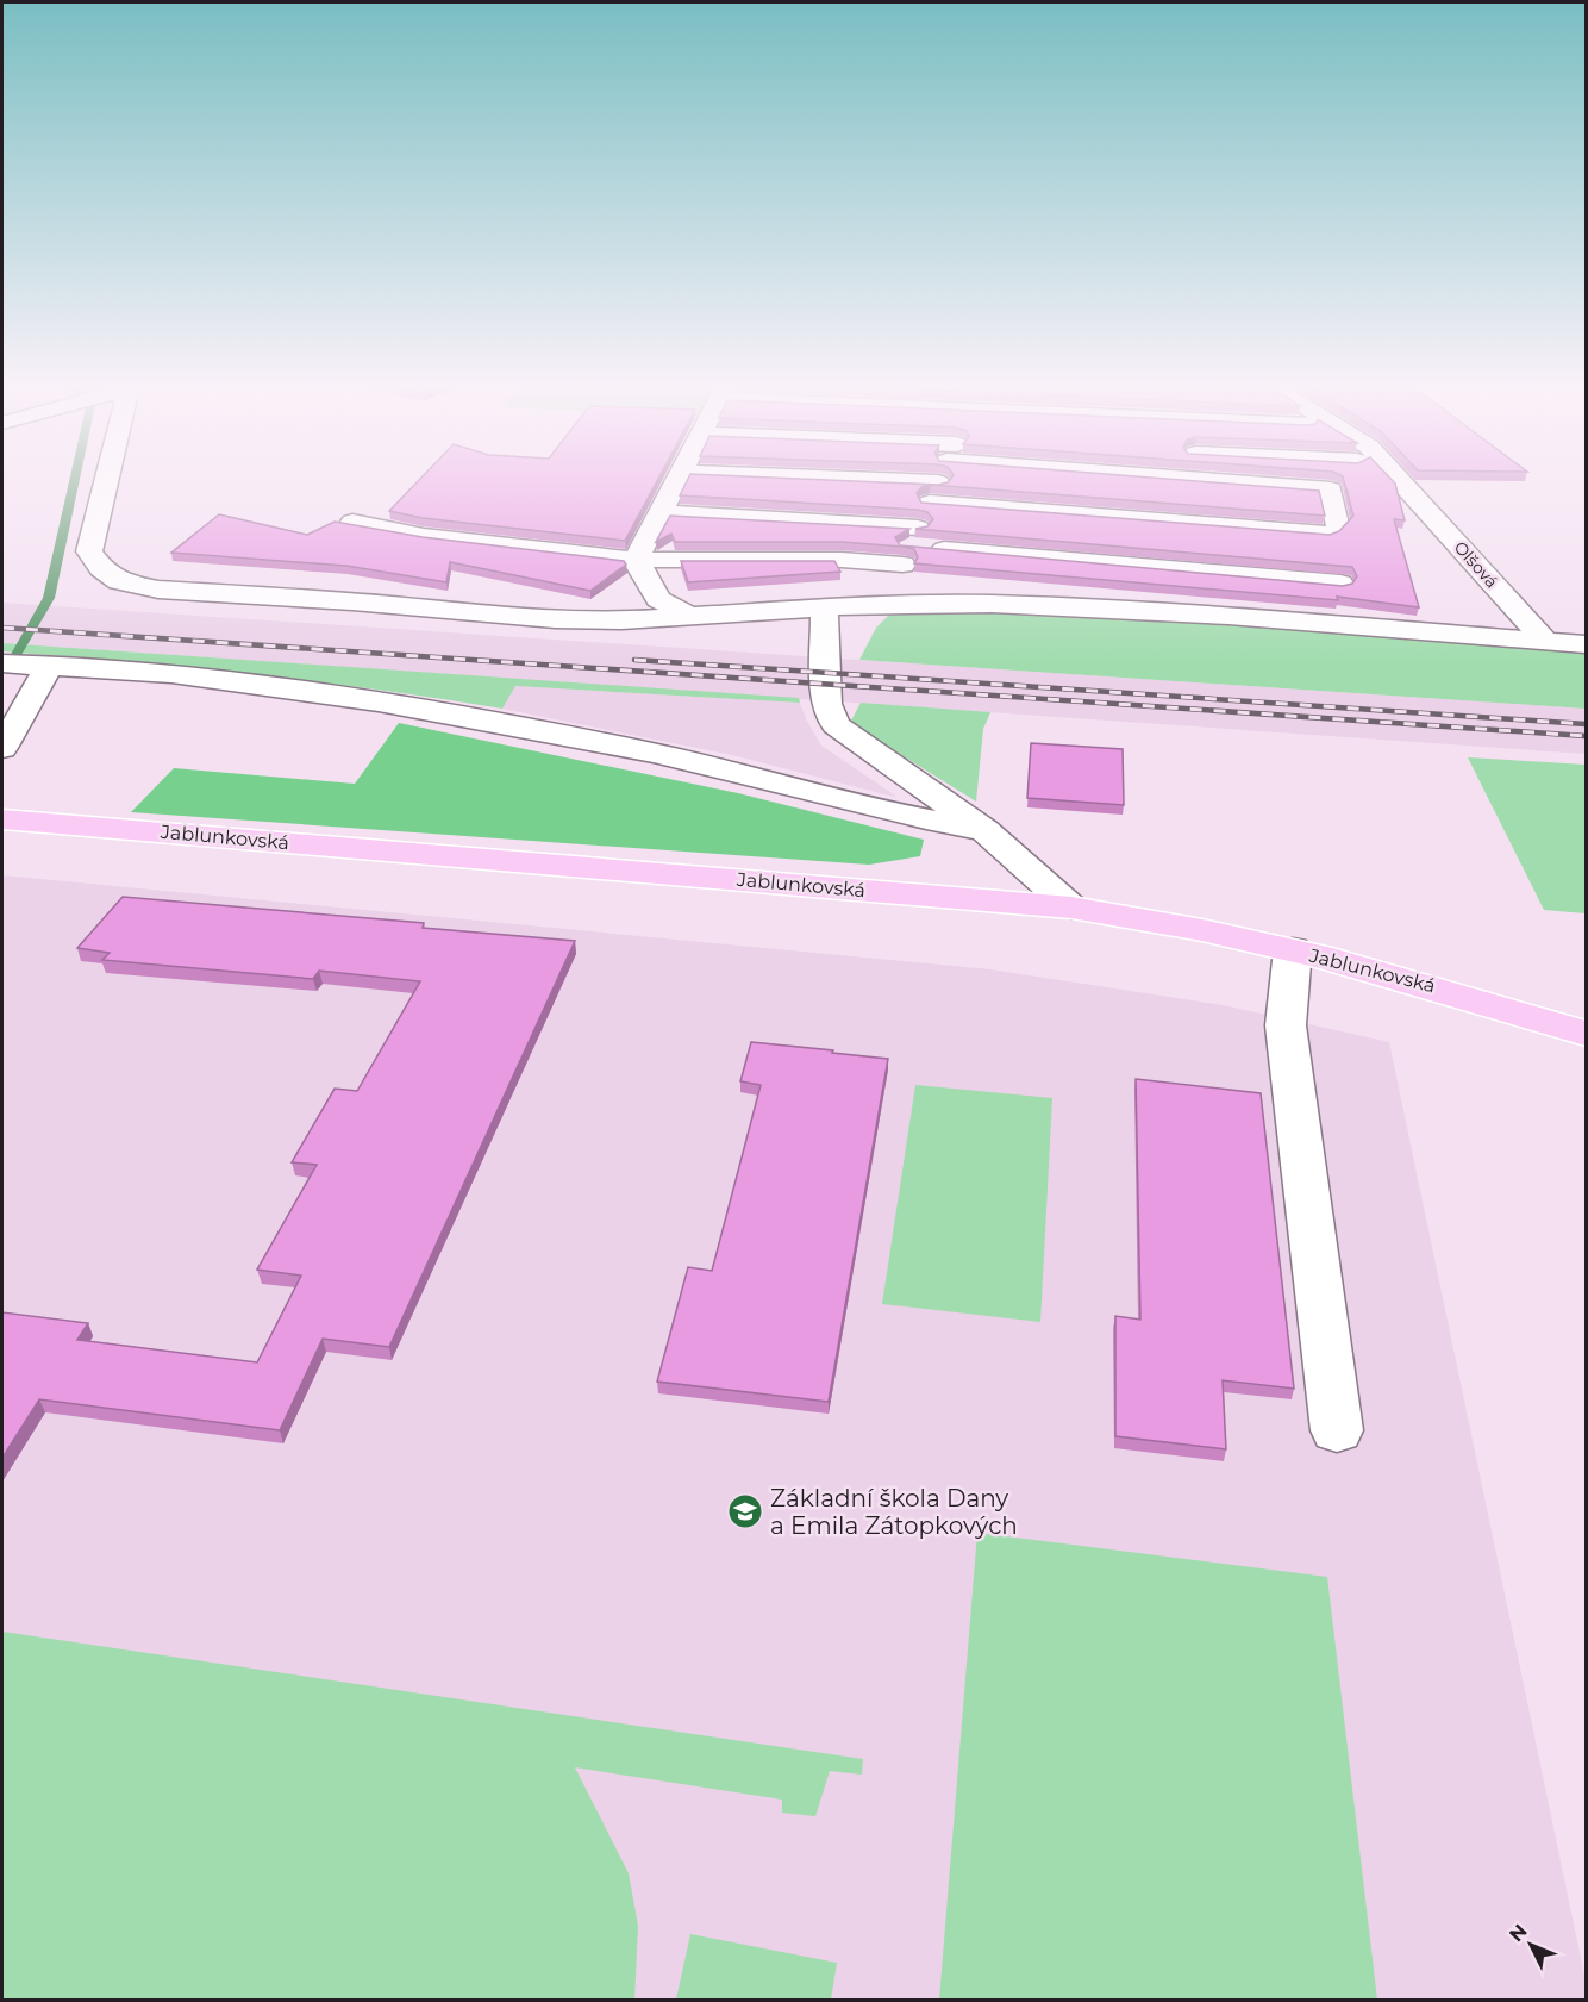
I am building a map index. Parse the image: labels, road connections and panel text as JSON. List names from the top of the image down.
{
  "streets": {
    "main road": ["Jablunkovská"],
    "street": ["Olšová"]
  },
  "places": {
    "school or university": ["Základní škola Dany a Emila Zátopkových"]
  },
  "north": "top left"
}
